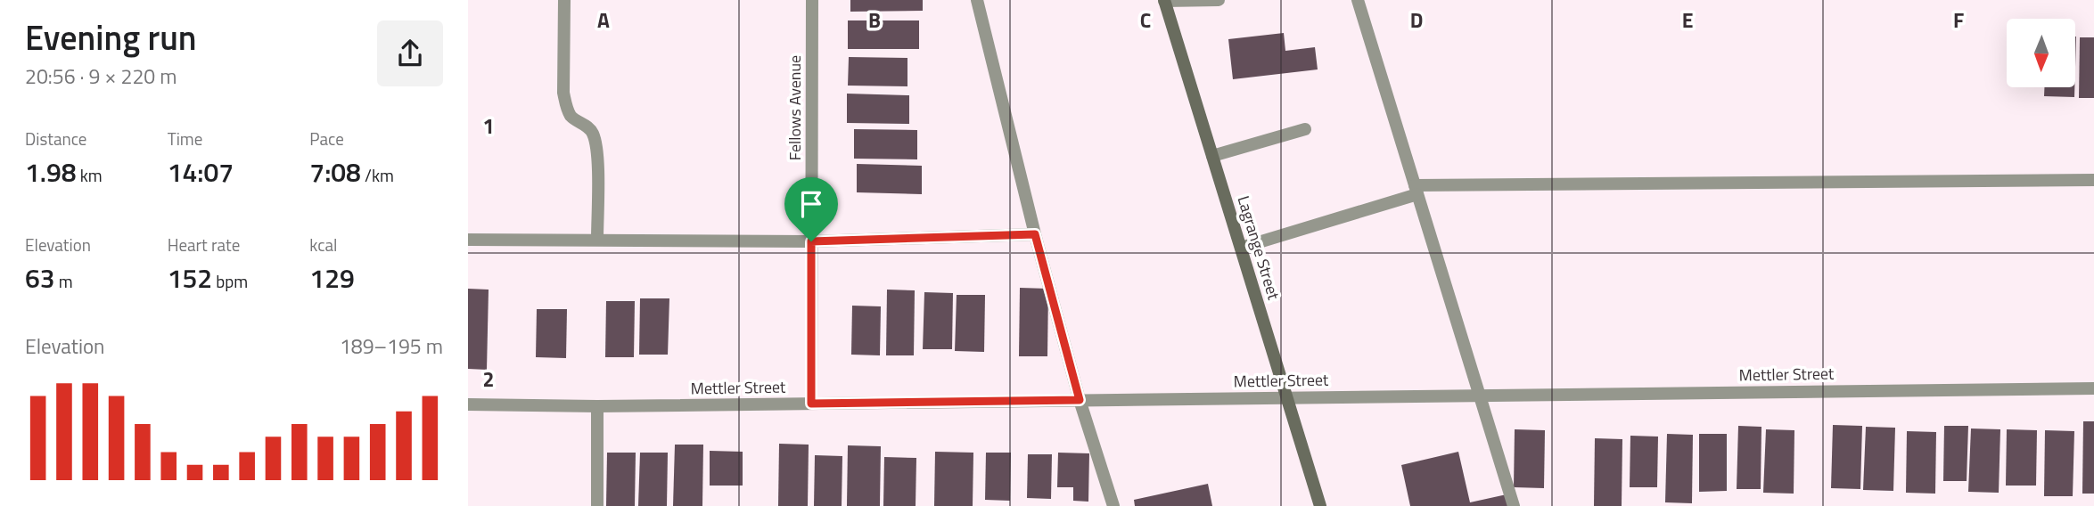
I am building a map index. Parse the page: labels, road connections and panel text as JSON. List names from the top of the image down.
{
  "streets": {
    "main road": ["Lagrange Street"],
    "street": ["Fellows Avenue", "Mettler Street"]
  },
  "crossings": [
    ["Fellows Avenue", "Mettler Street"],
    ["Lagrange Street", "Mettler Street"]
  ],
  "north": "bottom",
  "page": {
    "heading": ["Evening run", "20:56 · 9 × 220 m"],
    "stats": [
      ["Distance", "1.98 km"],
      ["Time", "14:07"],
      ["Pace", "7:08 /km"],
      ["Elevation", "63 m"],
      ["Heart rate", "152 bpm"],
      ["kcal", "129"]
    ],
    "chart": ["Elevation", "189–195 m"]
  },
  "grid": {
    "columns": [
      "A",
      "B",
      "C",
      "D",
      "E",
      "F"
    ],
    "rows": ["1", "2"]
  }
}
